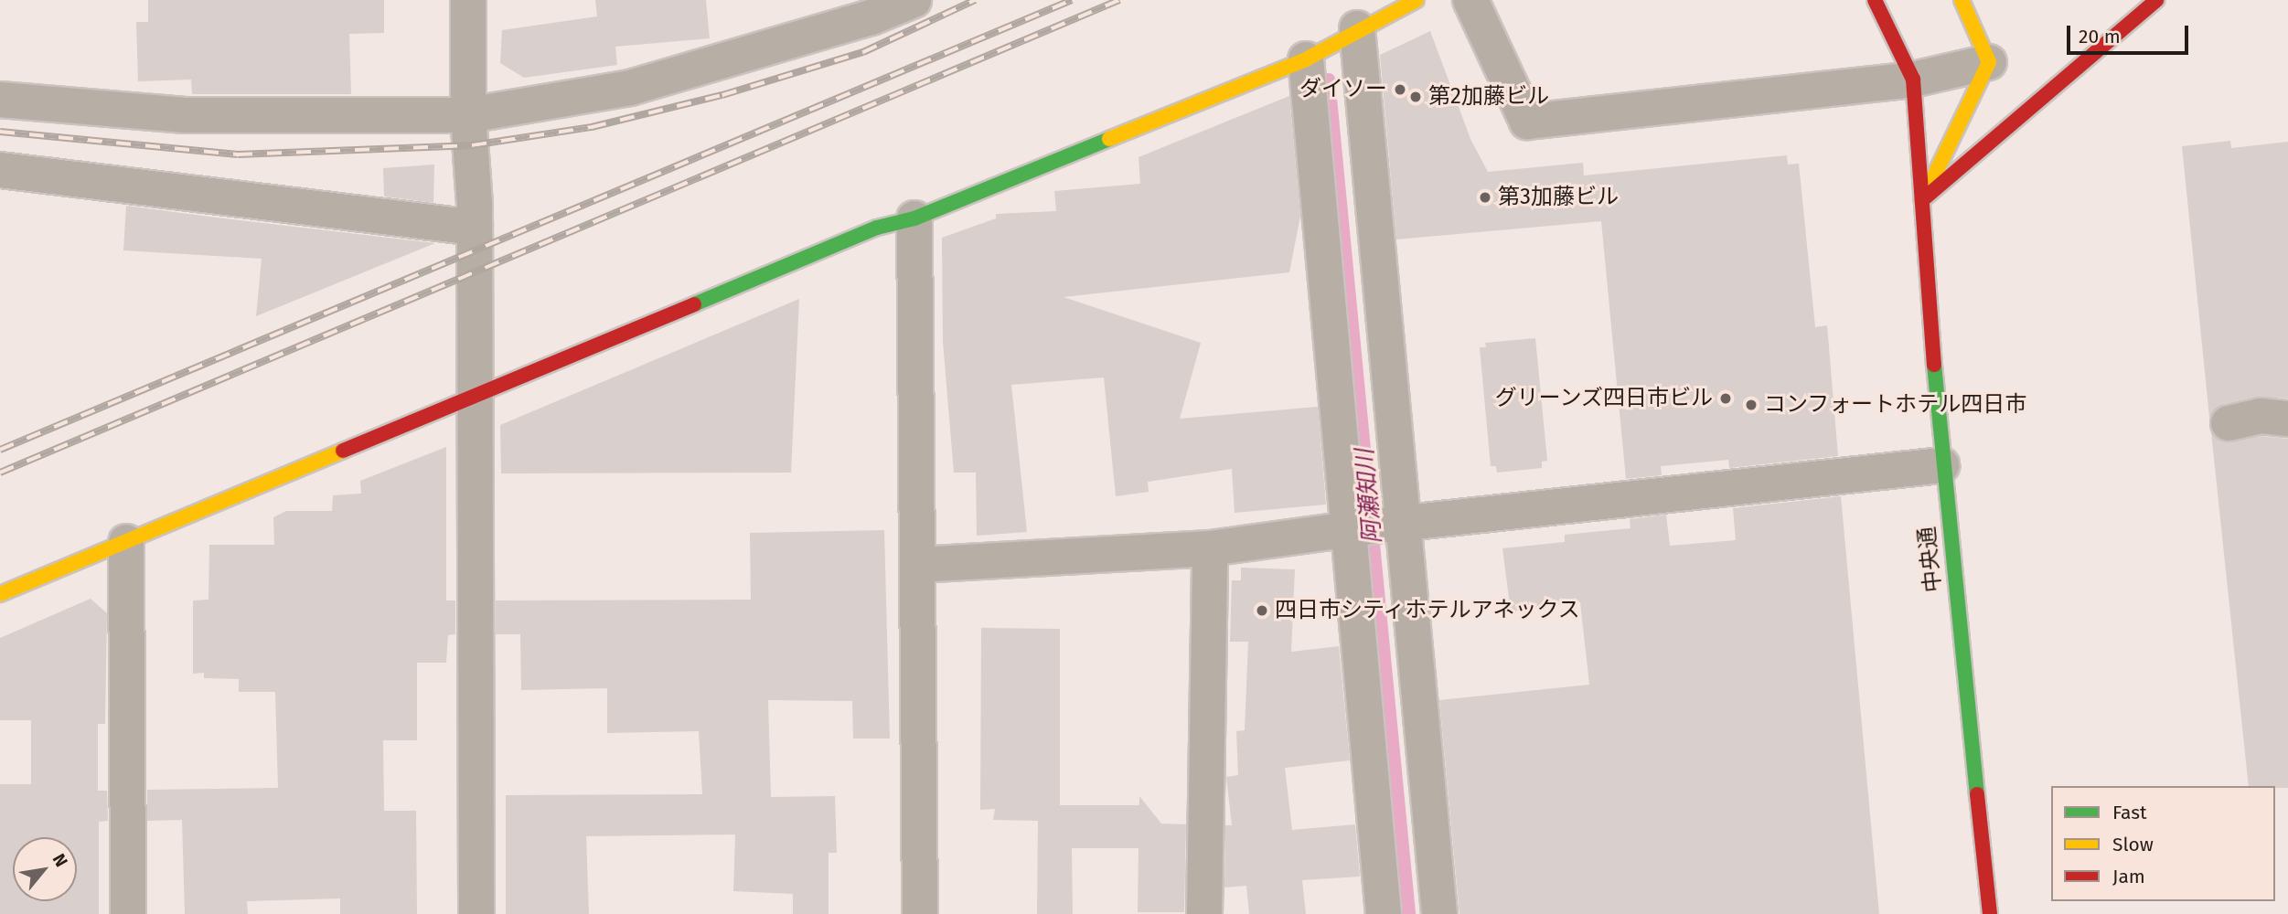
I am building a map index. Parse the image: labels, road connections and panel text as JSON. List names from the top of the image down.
{
  "streets": {
    "street": ["中央通"]
  },
  "water": ["阿瀬知川"],
  "places": [
    "ダイソー",
    "第2加藤ビル",
    "第3加藤ビル",
    "グリーンズ四日市ビル",
    "コンフォートホテル四日市",
    "四日市シティホテルアネックス"
  ],
  "legend": ["Fast", "Slow", "Jam"],
  "scale_bar": "20 m",
  "north": "top right"
}
